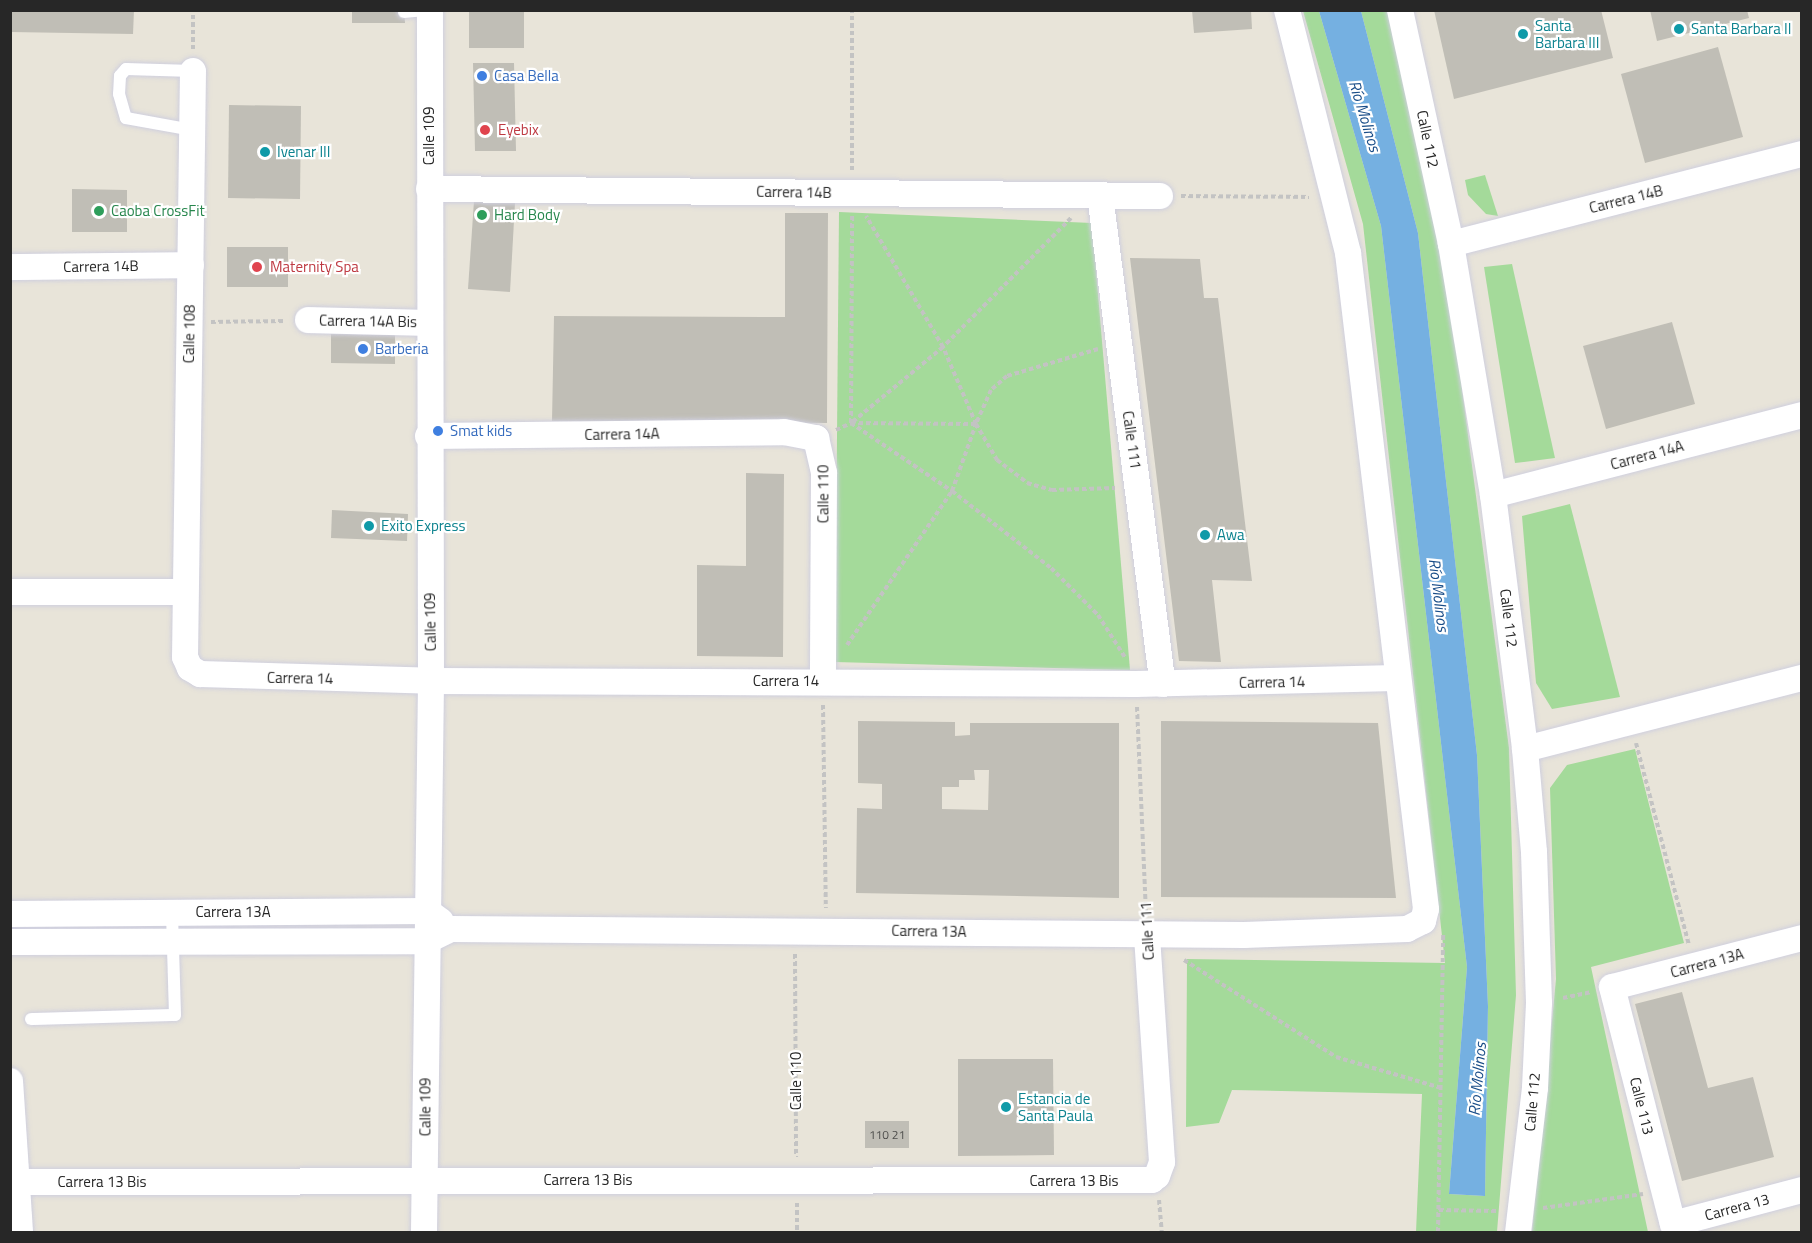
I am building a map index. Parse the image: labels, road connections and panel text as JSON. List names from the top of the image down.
{
  "streets": {
    "street": [
      "Calle 109",
      "Calle 112",
      "Carrera 14B",
      "Carrera 14A Bis",
      "Calle 108",
      "Carrera 14A",
      "Calle 111",
      "Calle 110",
      "Carrera 14",
      "Carrera 13A",
      "Calle 113",
      "Carrera 13 Bis",
      "Carrera 13"
    ]
  },
  "crossings": [
    ["Calle 109", "Carrera 14B"],
    ["Calle 109", "Carrera 14A Bis"],
    ["Calle 109", "Carrera 14A"],
    ["Calle 109", "Carrera 14"],
    ["Calle 109", "Carrera 13A"],
    ["Calle 109", "Carrera 13 Bis"],
    ["Calle 112", "Carrera 14B"],
    ["Calle 112", "Carrera 14A"],
    ["Carrera 14B", "Calle 108"],
    ["Carrera 14B", "Calle 111"],
    ["Calle 108", "Carrera 14"],
    ["Carrera 14A", "Calle 110"],
    ["Calle 111", "Carrera 14"],
    ["Calle 111", "Carrera 13A"],
    ["Calle 111", "Carrera 13 Bis"],
    ["Calle 110", "Carrera 14"],
    ["Calle 110", "Carrera 13A"],
    ["Calle 110", "Carrera 13 Bis"],
    ["Carrera 14", "Carrera 13A"],
    ["Carrera 13A", "Calle 113"],
    ["Calle 113", "Carrera 13"]
  ],
  "water": ["Río Molinos"],
  "places": [
    "Santa Barbara II",
    "Santa Barbara III",
    "Casa Bella",
    "Eyebix",
    "Ivenar III",
    "Caoba CrossFit",
    "Hard Body",
    "Maternity Spa",
    "Barberia",
    "Smat kids",
    "Exito Express",
    "Awa",
    "Estancia de Santa Paula"
  ],
  "house_numbers": ["110 21"]
}
